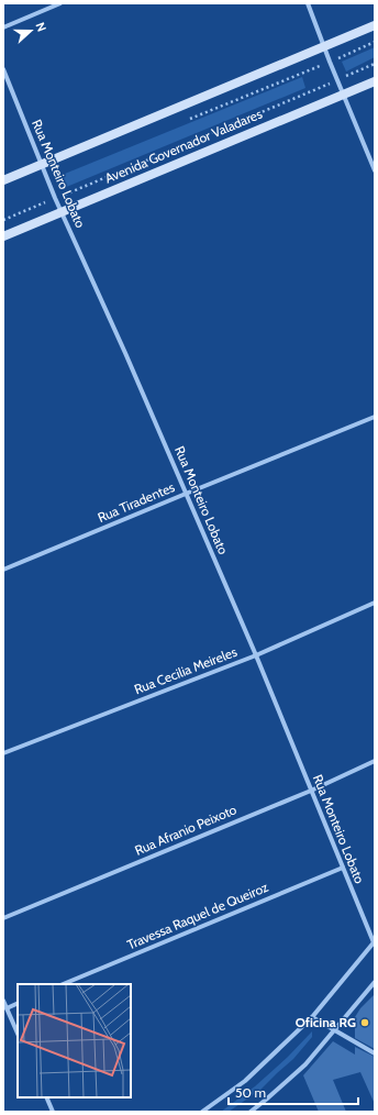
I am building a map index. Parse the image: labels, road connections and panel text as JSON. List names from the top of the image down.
{
  "streets": {
    "main road": ["Avenida Governador Valadares"],
    "street": [
      "Rua Monteiro Lobato",
      "Rua Tiradentes",
      "Rua Cecilia Meireles",
      "Rua Afranio Peixoto",
      "Travessa Raquel de Queiroz"
    ]
  },
  "crossings": [
    ["Avenida Governador Valadares", "Rua Monteiro Lobato"],
    ["Rua Monteiro Lobato", "Rua Tiradentes"],
    ["Rua Monteiro Lobato", "Rua Cecilia Meireles"],
    ["Rua Monteiro Lobato", "Rua Afranio Peixoto"],
    ["Rua Monteiro Lobato", "Travessa Raquel de Queiroz"]
  ],
  "places": ["Oficina RG"],
  "scale_bar": "50 m",
  "north": "right"
}
